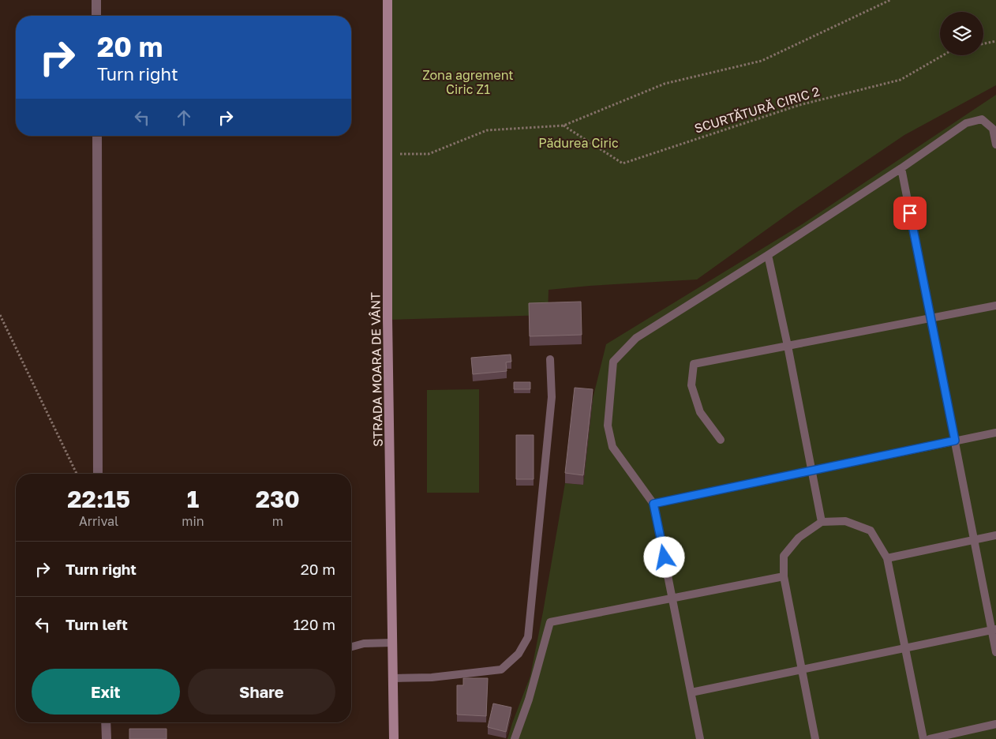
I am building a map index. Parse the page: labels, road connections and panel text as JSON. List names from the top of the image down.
{
  "streets": {
    "main road": ["STRADA MOARA DE VÂNT"],
    "path": ["SCURTĂTURĂ CIRIC 2"]
  },
  "parks": ["Zona agrement Ciric Z1", "Pădurea Ciric"],
  "page": {
    "turn": ["20 m", "Turn right"],
    "eta": [
      "22:15",
      "Arrival",
      "1",
      "min",
      "230",
      "m"
    ],
    "list": [
      {
        "name": "Turn right",
        "value": "20 m"
      },
      {
        "name": "Turn left",
        "value": "120 m"
      }
    ],
    "buttons": ["Exit", "Share"]
  }
}
